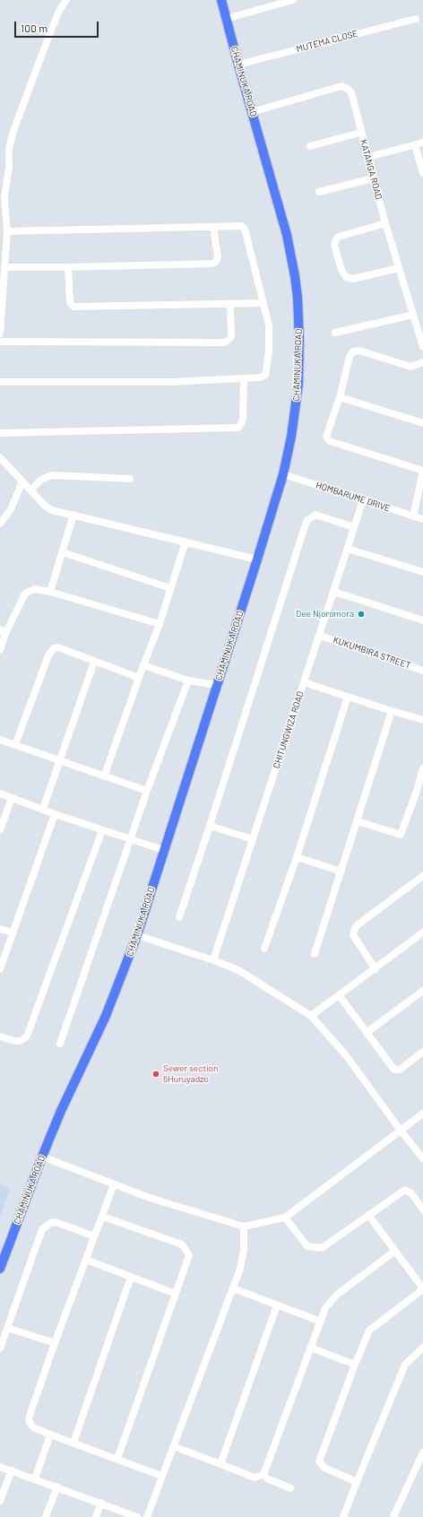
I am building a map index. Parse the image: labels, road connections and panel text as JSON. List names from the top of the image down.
{
  "streets": {
    "main road": ["CHAMINUKA ROAD"],
    "street": [
      "MUTEMA CLOSE",
      "KATANGA ROAD",
      "HOMBARUME DRIVE",
      "KUKUMBIRA STREET",
      "CHITUNGWIZA ROAD"
    ]
  },
  "crossings": [
    ["MUTEMA CLOSE", "CHAMINUKA ROAD"],
    ["CHAMINUKA ROAD", "KATANGA ROAD"],
    ["CHAMINUKA ROAD", "HOMBARUME DRIVE"],
    ["HOMBARUME DRIVE", "CHITUNGWIZA ROAD"],
    ["KUKUMBIRA STREET", "CHITUNGWIZA ROAD"]
  ],
  "places": ["Dee Njoromora", "Sewer section 6Huruyadzo"],
  "scale_bar": "100 m"
}
